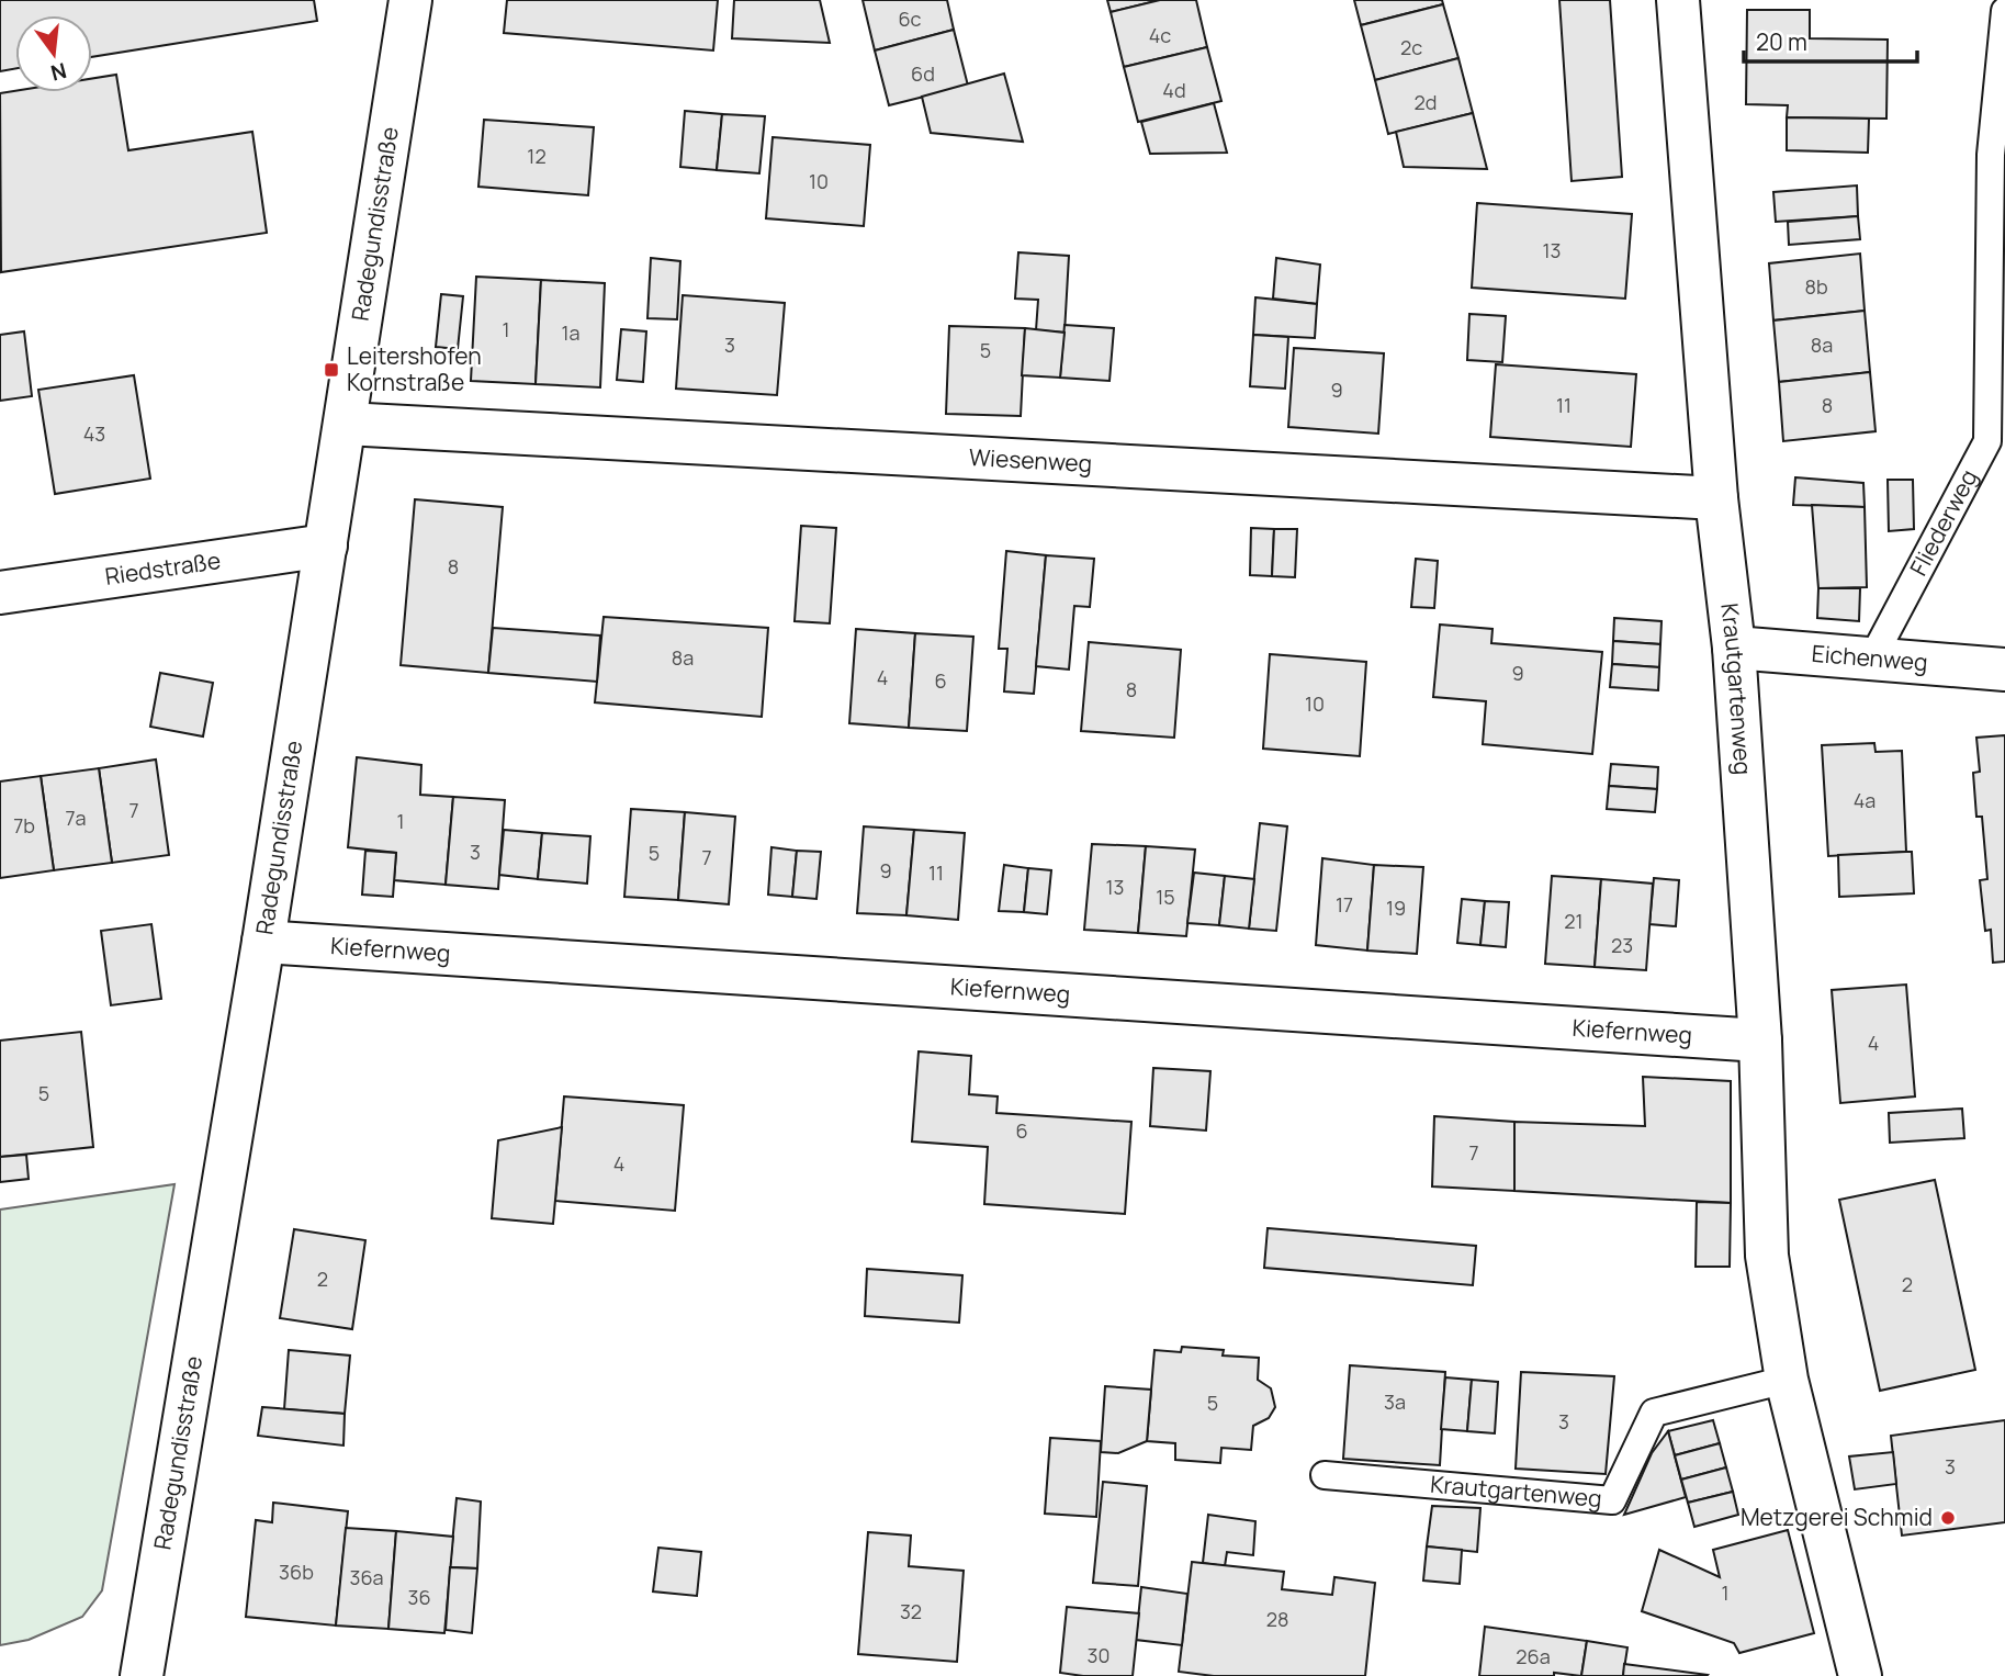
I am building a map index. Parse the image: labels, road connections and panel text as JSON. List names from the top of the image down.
{
  "streets": {
    "street": [
      "Radegundisstraße",
      "Wiesenweg",
      "Riedstraße",
      "Eichenweg",
      "Krautgartenweg",
      "Kiefernweg"
    ],
    "lane": ["Fliederweg"]
  },
  "crossings": [
    ["Radegundisstraße", "Wiesenweg"],
    ["Radegundisstraße", "Riedstraße"],
    ["Radegundisstraße", "Kiefernweg"],
    ["Wiesenweg", "Krautgartenweg"],
    ["Fliederweg", "Eichenweg"],
    ["Eichenweg", "Krautgartenweg"],
    ["Krautgartenweg", "Kiefernweg"]
  ],
  "places": {
    "transit": ["Leitershofen Kornstraße"],
    "other": ["Metzgerei Schmid"]
  },
  "house_numbers": [
    "6c",
    "4c",
    "2c",
    "6d",
    "4d",
    "2d",
    "12",
    "10",
    "13",
    "8b",
    "1",
    "1a",
    "3",
    "8a",
    "5",
    "9",
    "11",
    "8",
    "43",
    "8",
    "8a",
    "9",
    "4",
    "6",
    "8",
    "10",
    "4a",
    "7",
    "7a",
    "1",
    "7b",
    "3",
    "5",
    "7",
    "9",
    "11",
    "13",
    "15",
    "17",
    "19",
    "21",
    "23",
    "4",
    "5",
    "6",
    "7",
    "4",
    "2",
    "2",
    "3a",
    "5",
    "3",
    "3",
    "36b",
    "36a",
    "1",
    "36",
    "32",
    "28",
    "30",
    "26a"
  ],
  "scale_bar": "20 m",
  "north": "bottom"
}
